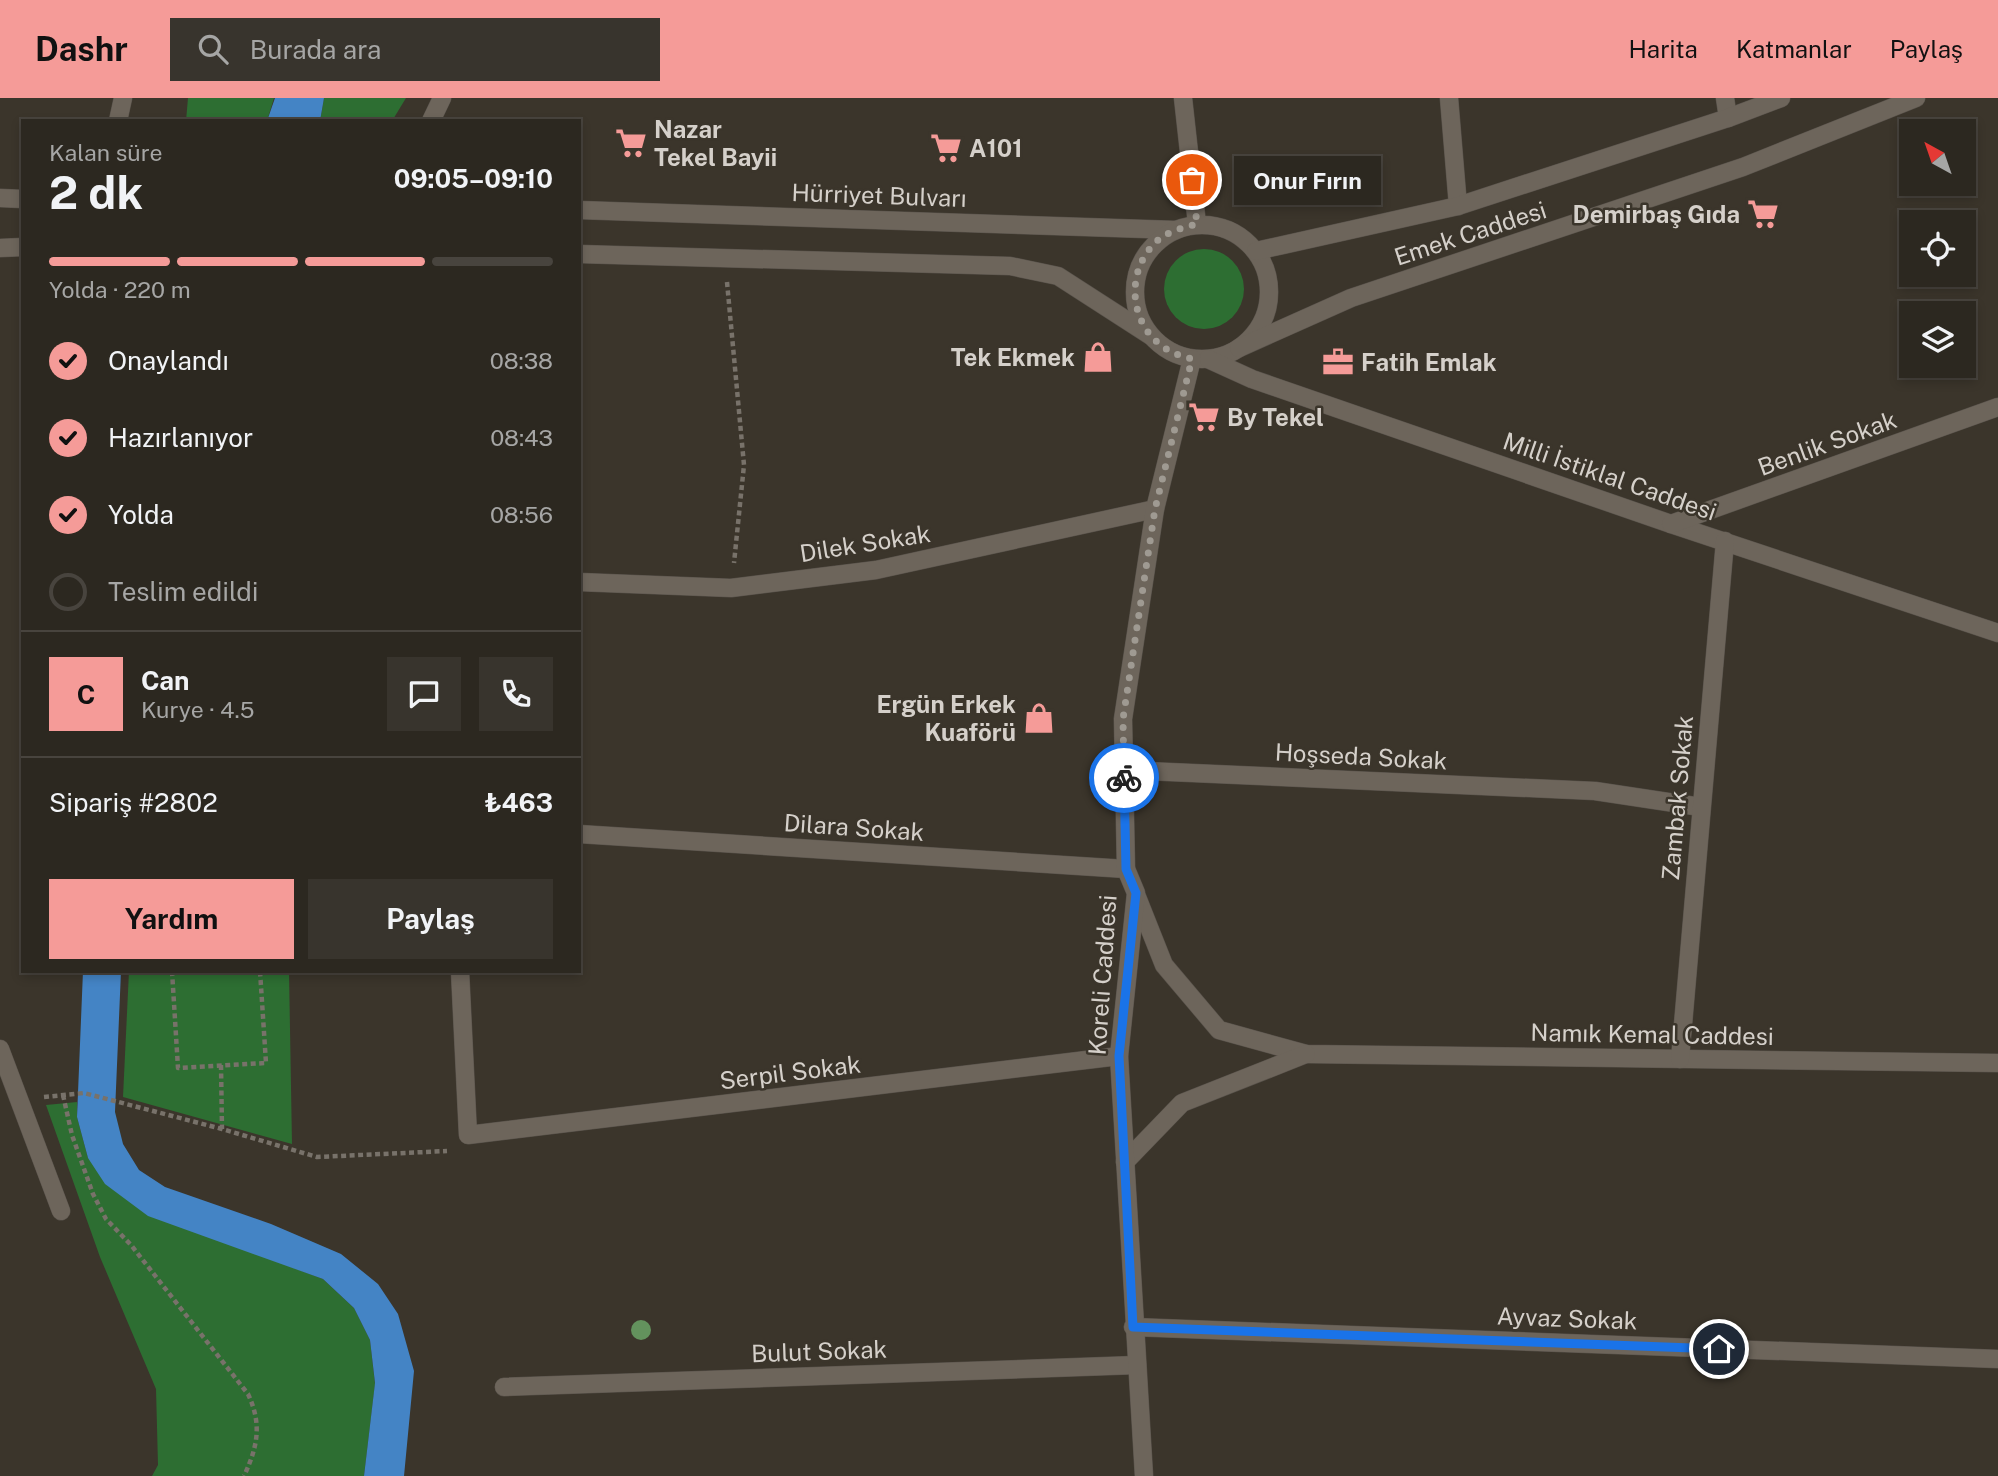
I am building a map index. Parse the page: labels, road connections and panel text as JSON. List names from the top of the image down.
{
  "streets": {
    "street": [
      "Hürriyet Bulvarı",
      "Emek Caddesi",
      "Benlik Sokak",
      "Milli İstiklal Caddesi",
      "Dilek Sokak",
      "Hoşseda Sokak",
      "Zambak Sokak",
      "Dilara Sokak",
      "Koreli Caddesi",
      "Namık Kemal Caddesi",
      "Serpil Sokak",
      "Ayvaz Sokak",
      "Bulut Sokak"
    ]
  },
  "crossings": [
    ["Hürriyet Bulvarı", "Emek Caddesi"],
    ["Hürriyet Bulvarı", "Milli İstiklal Caddesi"],
    ["Hürriyet Bulvarı", "Koreli Caddesi"],
    ["Emek Caddesi", "Milli İstiklal Caddesi"],
    ["Emek Caddesi", "Koreli Caddesi"],
    ["Benlik Sokak", "Milli İstiklal Caddesi"],
    ["Milli İstiklal Caddesi", "Zambak Sokak"],
    ["Milli İstiklal Caddesi", "Koreli Caddesi"],
    ["Dilek Sokak", "Koreli Caddesi"],
    ["Hoşseda Sokak", "Zambak Sokak"],
    ["Hoşseda Sokak", "Koreli Caddesi"],
    ["Zambak Sokak", "Namık Kemal Caddesi"],
    ["Dilara Sokak", "Koreli Caddesi"],
    ["Koreli Caddesi", "Serpil Sokak"],
    ["Koreli Caddesi", "Ayvaz Sokak"],
    ["Koreli Caddesi", "Bulut Sokak"]
  ],
  "places": {
    "supermarket": [
      "Nazar Tekel Bayii",
      "A101",
      "Demirbaş Gıda",
      "By Tekel"
    ],
    "other": ["Onur Fırın"],
    "shop": ["Tek Ekmek", "Ergün Erkek Kuaförü"],
    "office": ["Fatih Emlak"]
  },
  "north": "top left",
  "page": {
    "header": "Dashr",
    "search": "Burada ara",
    "nav": ["Harita", "Katmanlar", "Paylaş"],
    "heading": ["2 dk", "Kalan süre", "09:05–09:10"],
    "panel": [
      "Can",
      "Kurye · 4.5",
      "Sipariş #2802",
      "₺463"
    ],
    "bubble": "Onur Fırın",
    "bar": "Yolda · 220 m",
    "list": [
      ["Onaylandı", "08:38"],
      ["Hazırlanıyor", "08:43"],
      ["Yolda", "08:56"],
      "Teslim edildi"
    ],
    "round": "C",
    "buttons": ["Yardım", "Paylaş"]
  }
}
